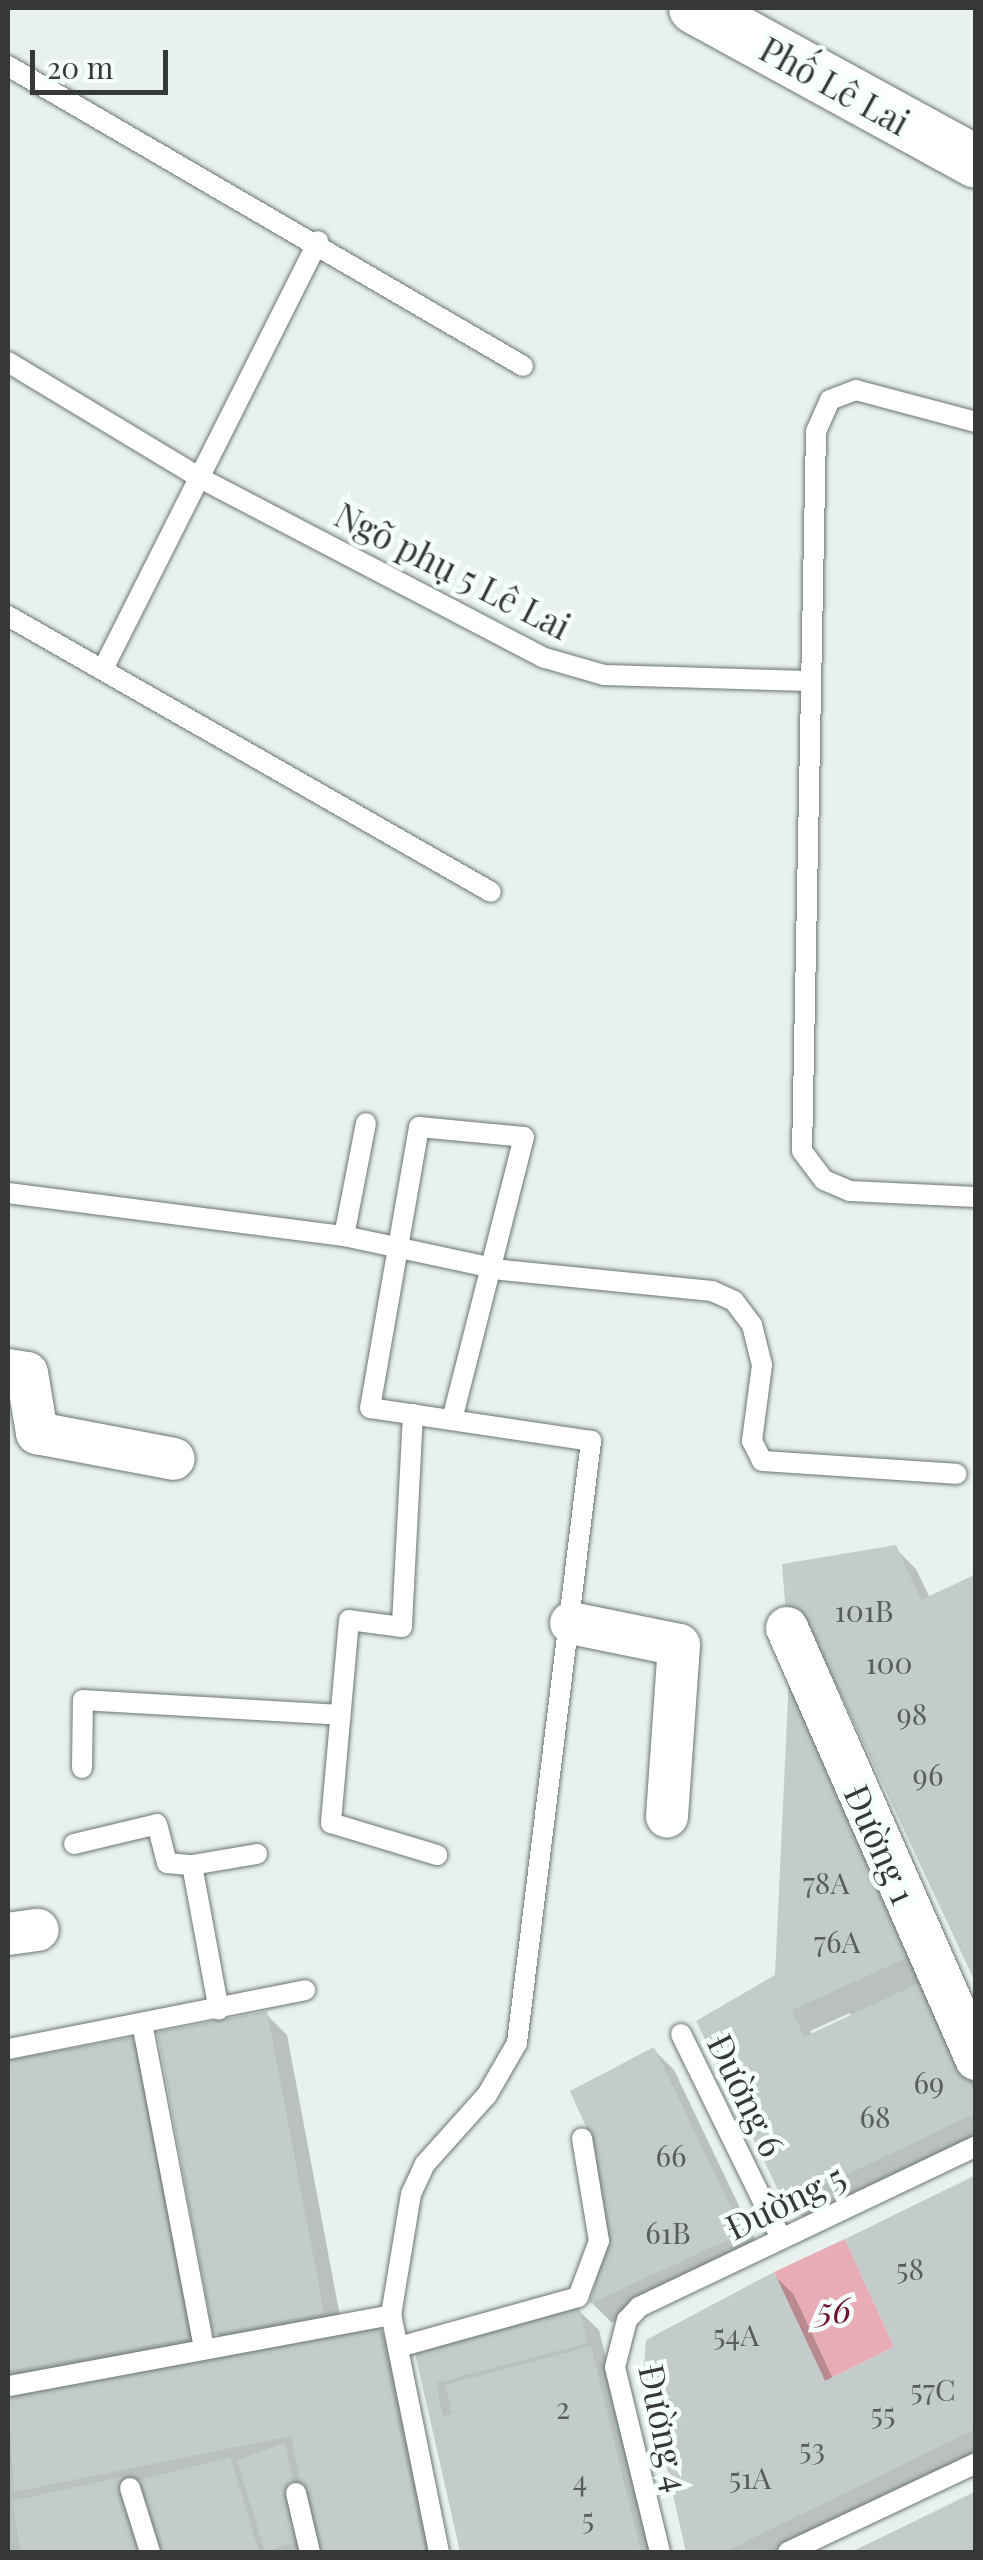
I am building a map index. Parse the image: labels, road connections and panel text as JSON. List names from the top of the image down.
{
  "streets": {
    "street": ["Phố Lê Lai", "Đường 1"],
    "lane": [
      "Ngõ phụ 5 Lê Lai",
      "Đường 6",
      "Đường 5",
      "Đường 4"
    ]
  },
  "crossings": [
    ["Đường 6", "Đường 5"],
    ["Đường 5", "Đường 4"]
  ],
  "parks": ["56"],
  "house_numbers": [
    "101B",
    "100",
    "98",
    "96",
    "78A",
    "76A",
    "69",
    "68",
    "66",
    "61B",
    "58",
    "54A",
    "57C",
    "2",
    "55",
    "53",
    "51A",
    "4",
    "5"
  ],
  "scale_bar": "20 m"
}
